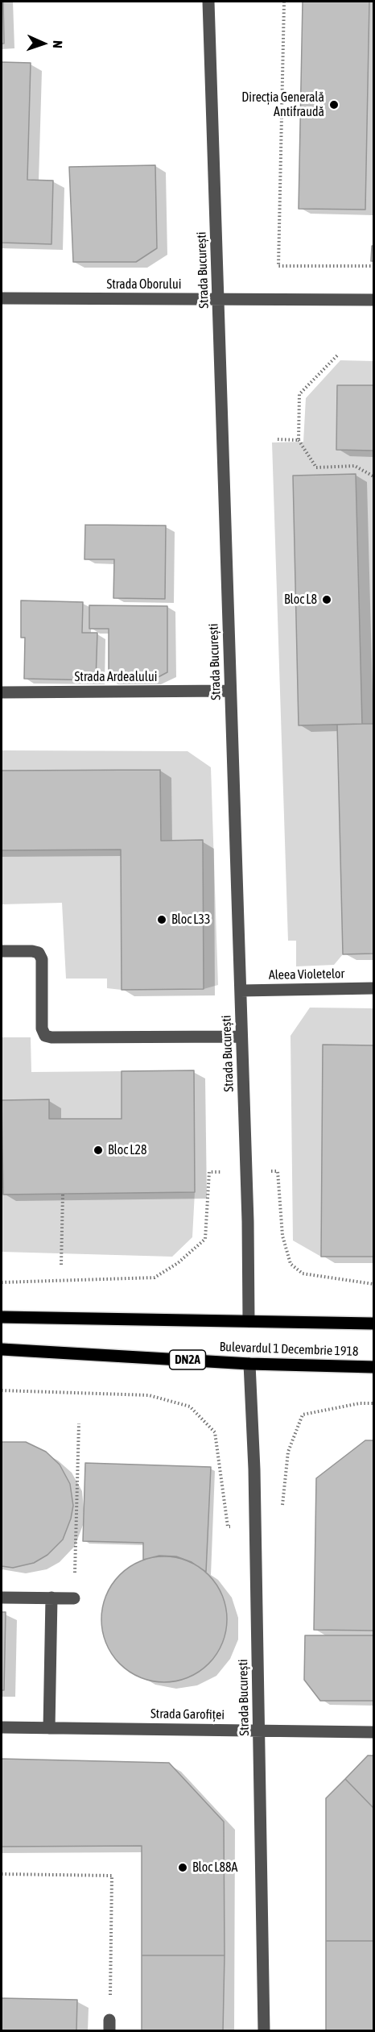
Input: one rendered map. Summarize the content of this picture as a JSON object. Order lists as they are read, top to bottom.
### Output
{
  "streets": {
    "main road": ["Bulevardul 1 Decembrie 1918", "DN2A"],
    "street": [
      "Strada București",
      "Strada Oborului",
      "Strada Ardealului",
      "Aleea Violetelor",
      "Strada Garofiței"
    ]
  },
  "crossings": [
    ["Strada București", "Strada Oborului"],
    ["Strada București", "Strada Ardealului"],
    ["Strada București", "Aleea Violetelor"],
    ["Strada București", "Bulevardul 1 Decembrie 1918"],
    ["Strada București", "Strada Garofiței"]
  ],
  "places": [
    "Direcția Generală Antifraudă",
    "Bloc L8",
    "Bloc L33",
    "Bloc L28",
    "Bloc L88A"
  ],
  "north": "right"
}
